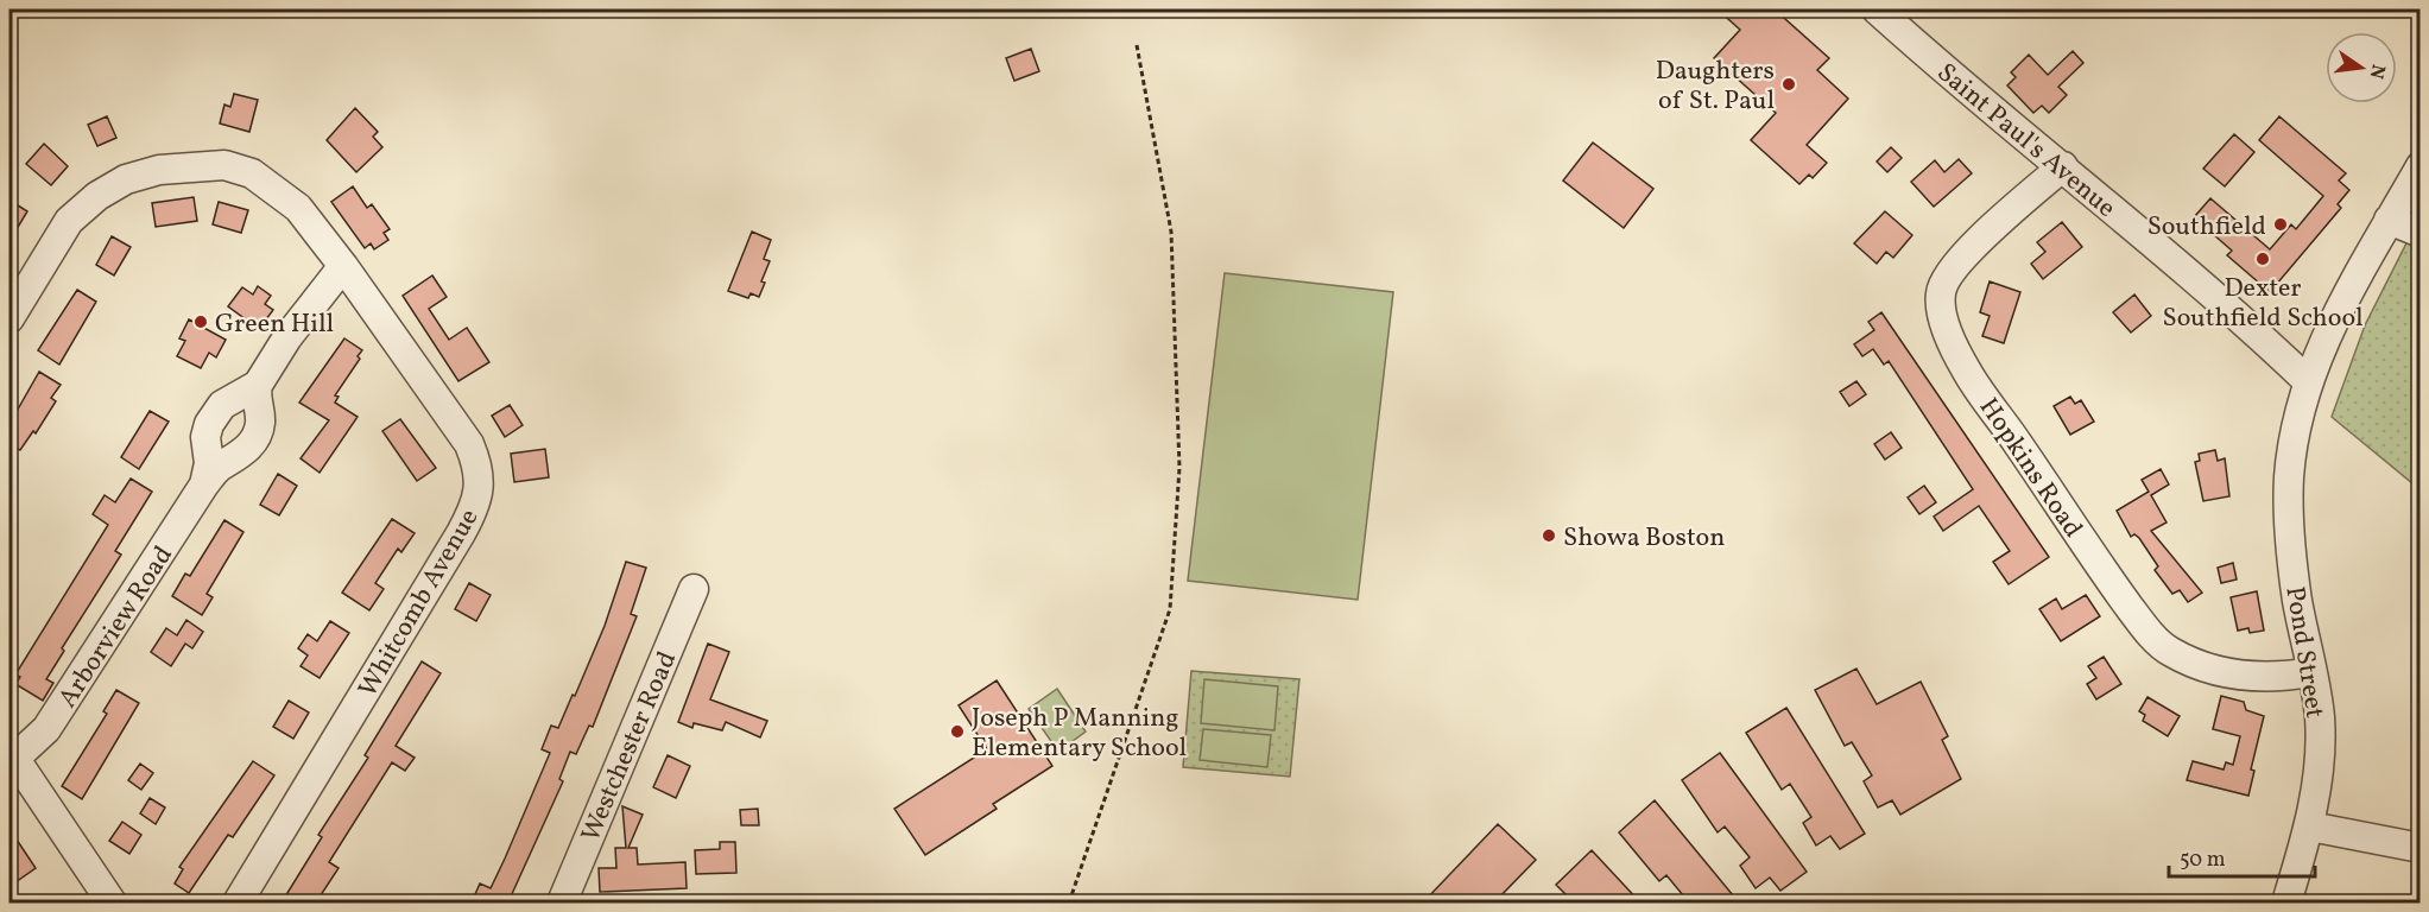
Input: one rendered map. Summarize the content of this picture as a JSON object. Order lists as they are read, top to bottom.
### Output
{
  "streets": {
    "street": [
      "Saint Paul's Avenue",
      "Hopkins Road",
      "Whitcomb Avenue",
      "Arborview Road",
      "Pond Street",
      "Westchester Road"
    ]
  },
  "crossings": [
    ["Saint Paul's Avenue", "Hopkins Road"],
    ["Saint Paul's Avenue", "Pond Street"],
    ["Hopkins Road", "Pond Street"],
    ["Whitcomb Avenue", "Arborview Road"]
  ],
  "places": [
    "Daughters of St. Paul",
    "Southfield",
    "Dexter Southfield School",
    "Green Hill",
    "Showa Boston",
    "Joseph P Manning Elementary School"
  ],
  "scale_bar": "50 m",
  "north": "right"
}
